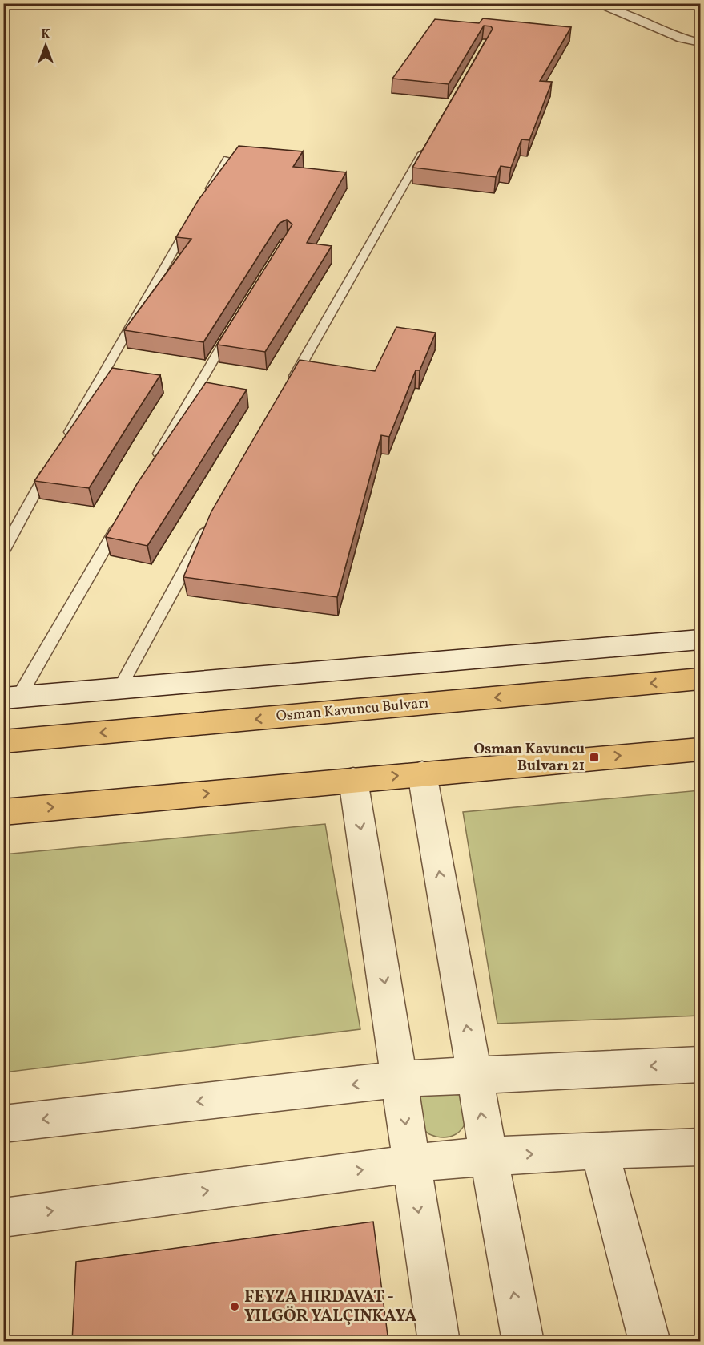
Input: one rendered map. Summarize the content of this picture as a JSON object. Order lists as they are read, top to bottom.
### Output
{
  "streets": {
    "highway": ["Osman Kavuncu Bulvarı"]
  },
  "places": {
    "transit": ["Osman Kavuncu Bulvarı 21"],
    "other": ["FEYZA HIRDAVAT - YILGÖR YALÇINKAYA"]
  },
  "north": "top"
}
